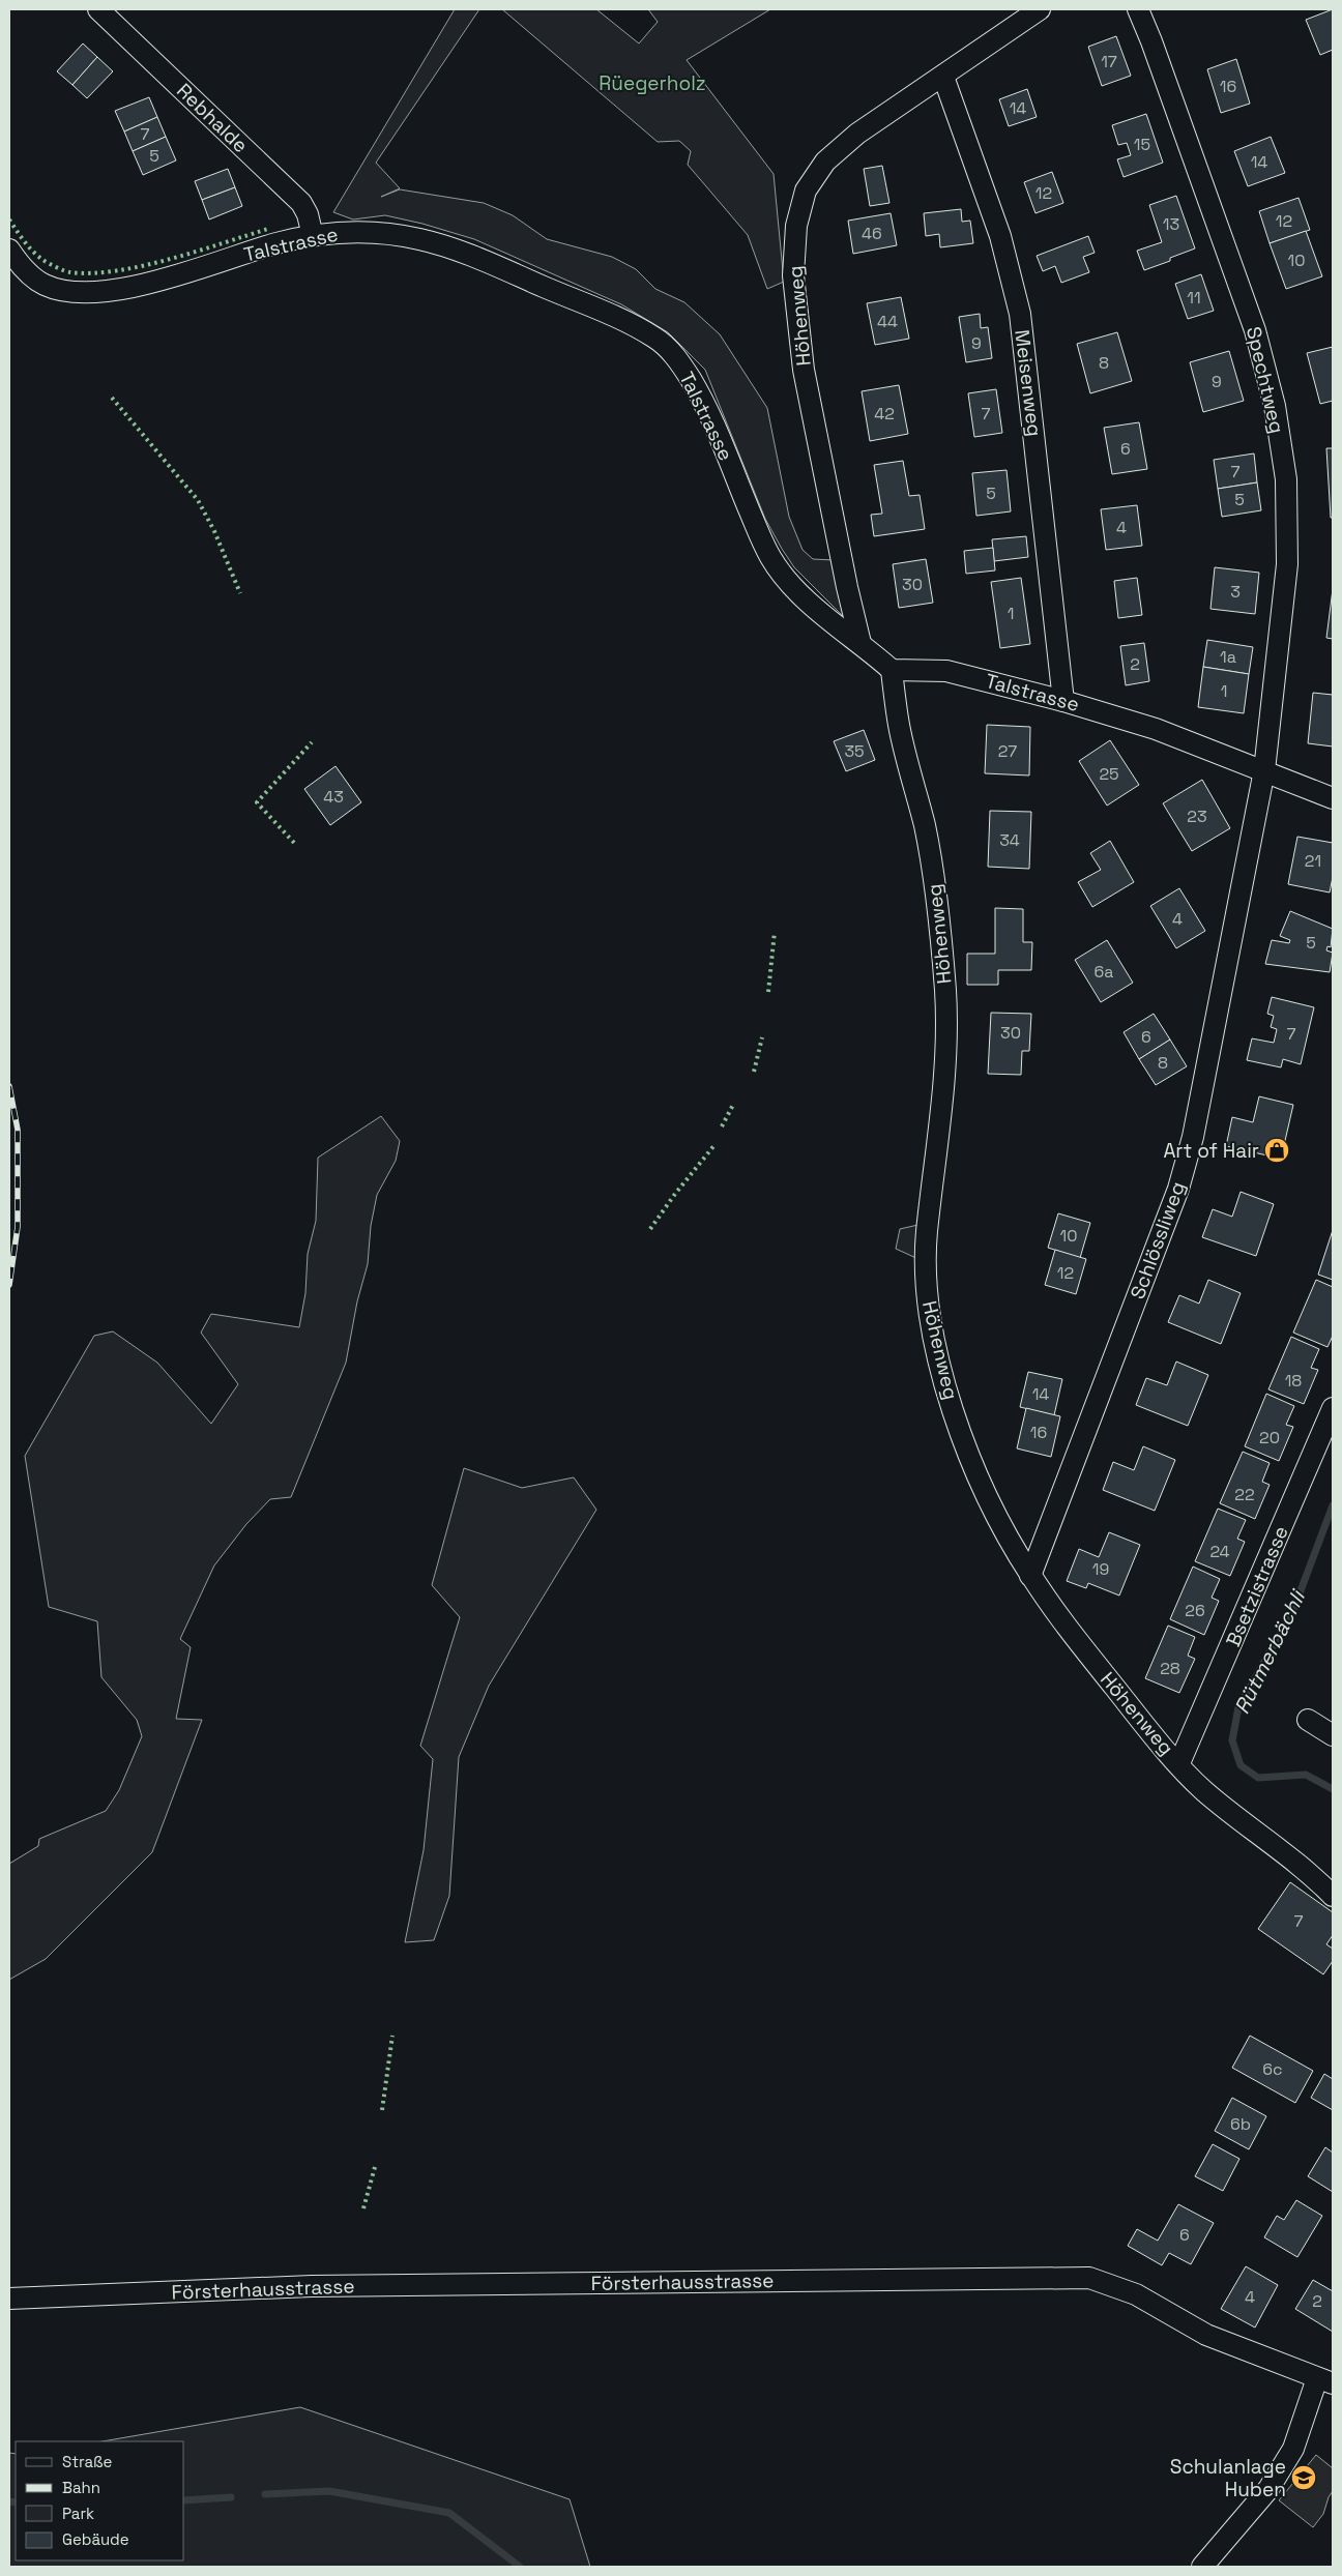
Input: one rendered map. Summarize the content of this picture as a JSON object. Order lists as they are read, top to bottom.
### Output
{
  "streets": {
    "street": [
      "Rebhalde",
      "Talstrasse",
      "Höhenweg",
      "Spechtweg",
      "Meisenweg",
      "Schlössliweg",
      "Bsetzistrasse",
      "Försterhausstrasse"
    ]
  },
  "crossings": [
    ["Rebhalde", "Talstrasse"],
    ["Talstrasse", "Höhenweg"],
    ["Talstrasse", "Spechtweg"],
    ["Talstrasse", "Meisenweg"],
    ["Talstrasse", "Schlössliweg"],
    ["Höhenweg", "Meisenweg"],
    ["Höhenweg", "Schlössliweg"],
    ["Höhenweg", "Bsetzistrasse"],
    ["Spechtweg", "Schlössliweg"]
  ],
  "water": ["Rütmerbächli"],
  "parks": ["Rüegerholz"],
  "places": {
    "shop": ["Art of Hair"],
    "school or university": ["Schulanlage Huben"]
  },
  "house_numbers": [
    "17",
    "16",
    "14",
    "7",
    "15",
    "5",
    "14",
    "12",
    "12",
    "13",
    "46",
    "10",
    "11",
    "44",
    "9",
    "8",
    "9",
    "42",
    "7",
    "6",
    "7",
    "5",
    "5",
    "4",
    "30",
    "3",
    "1",
    "1a",
    "2",
    "1",
    "35",
    "27",
    "25",
    "43",
    "23",
    "34",
    "21",
    "4",
    "5",
    "6a",
    "30",
    "7",
    "6",
    "8",
    "10",
    "12",
    "18",
    "14",
    "16",
    "20",
    "22",
    "24",
    "19",
    "26",
    "28",
    "7",
    "6c",
    "6b",
    "6",
    "4",
    "2"
  ],
  "legend": [
    "Straße",
    "Bahn",
    "Park",
    "Gebäude"
  ]
}
